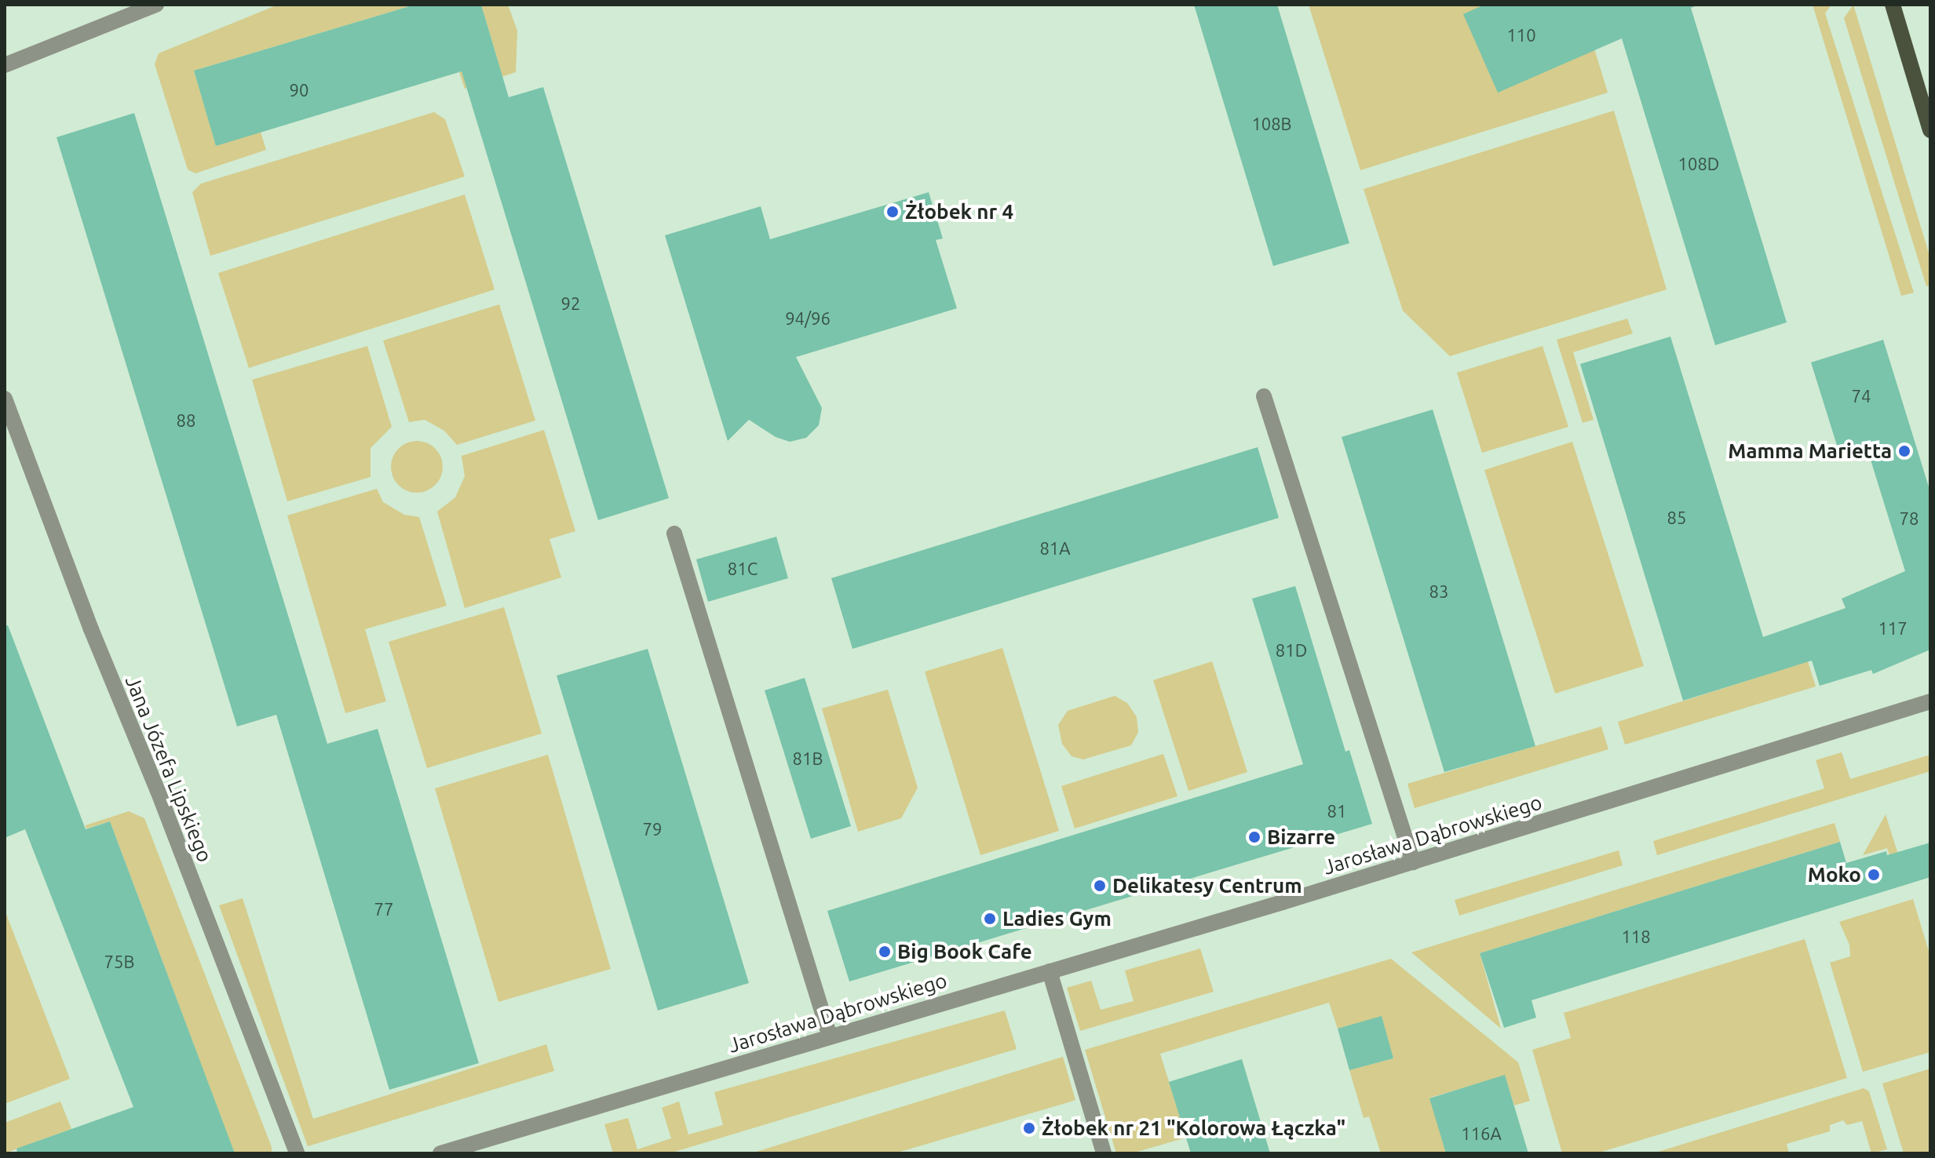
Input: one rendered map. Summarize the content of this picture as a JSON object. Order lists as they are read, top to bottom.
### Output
{
  "streets": {
    "street": ["Jana Józefa Lipskiego", "Jarosława Dąbrowskiego"]
  },
  "places": [
    "Żłobek nr 4",
    "Mamma Marietta",
    "Bizarre",
    "Moko",
    "Delikatesy Centrum",
    "Ladies Gym",
    "Big Book Cafe",
    "Żłobek nr 21 \"Kolorowa Łączka\""
  ],
  "house_numbers": [
    "110",
    "90",
    "108B",
    "108D",
    "92",
    "94/96",
    "74",
    "88",
    "85",
    "78",
    "81A",
    "81C",
    "83",
    "117",
    "81D",
    "81B",
    "81",
    "79",
    "77",
    "118",
    "75B",
    "116A"
  ]
}
